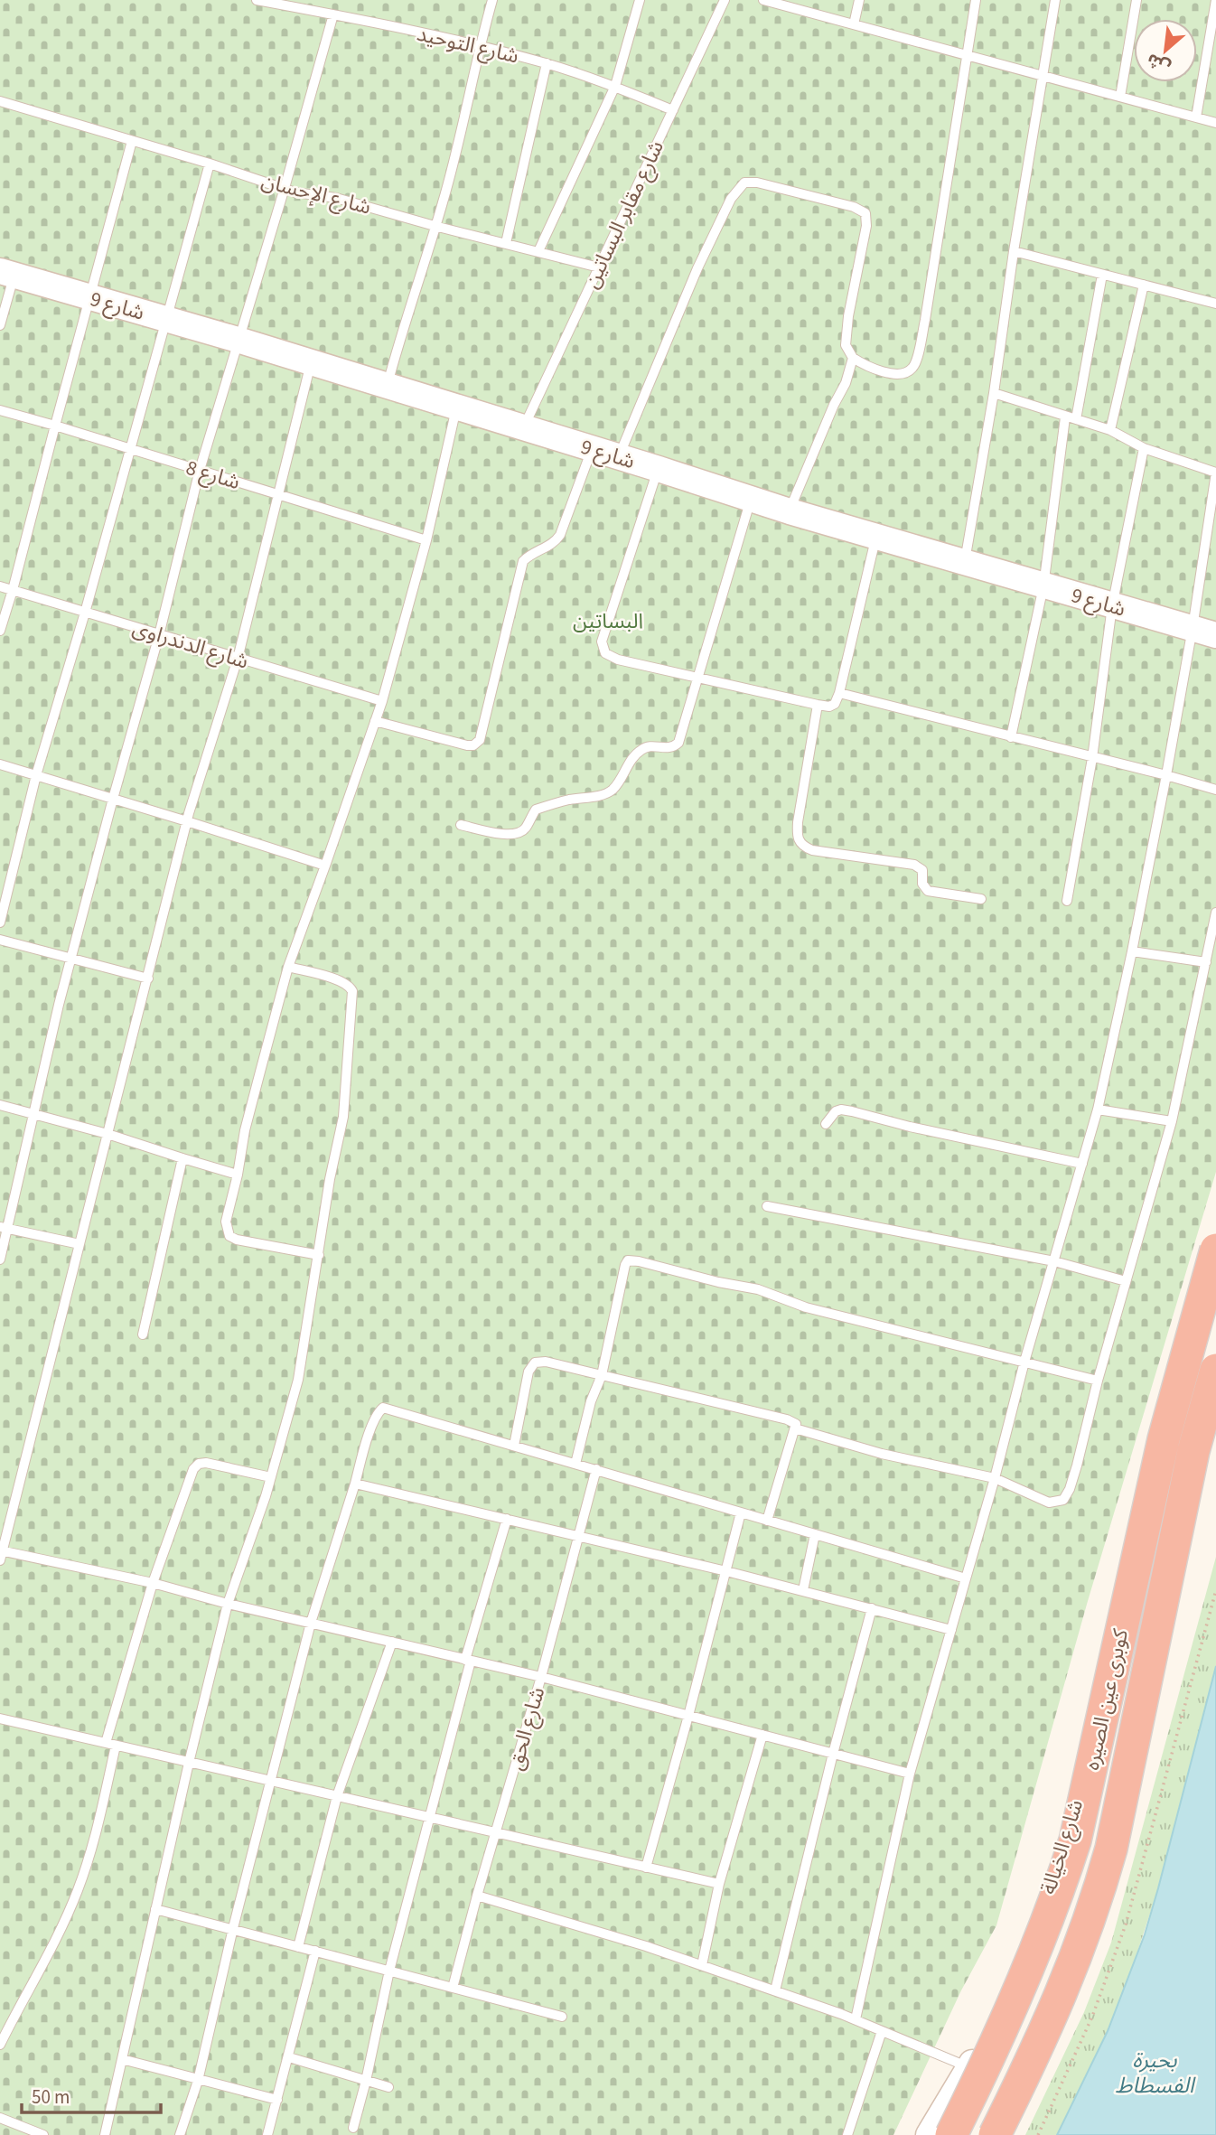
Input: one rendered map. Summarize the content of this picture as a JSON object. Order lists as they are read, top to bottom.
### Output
{
  "streets": {
    "highway": ["كوبرى عين الصيره"],
    "street": ["شارع 9", "شارع الخيالة"],
    "lane": [
      "شارع التوحيد",
      "شارع الإحسان",
      "شارع مقابر البساتين",
      "شارع 8",
      "شارع الدندراوى",
      "شارع الحق"
    ]
  },
  "crossings": [
    ["شارع التوحيد", "شارع مقابر البساتين"],
    ["شارع الإحسان", "شارع مقابر البساتين"],
    ["شارع مقابر البساتين", "شارع 9"]
  ],
  "water": ["بحيرة الفسطاط"],
  "parks": ["البساتين"],
  "scale_bar": "50 m",
  "north": "bottom left"
}
